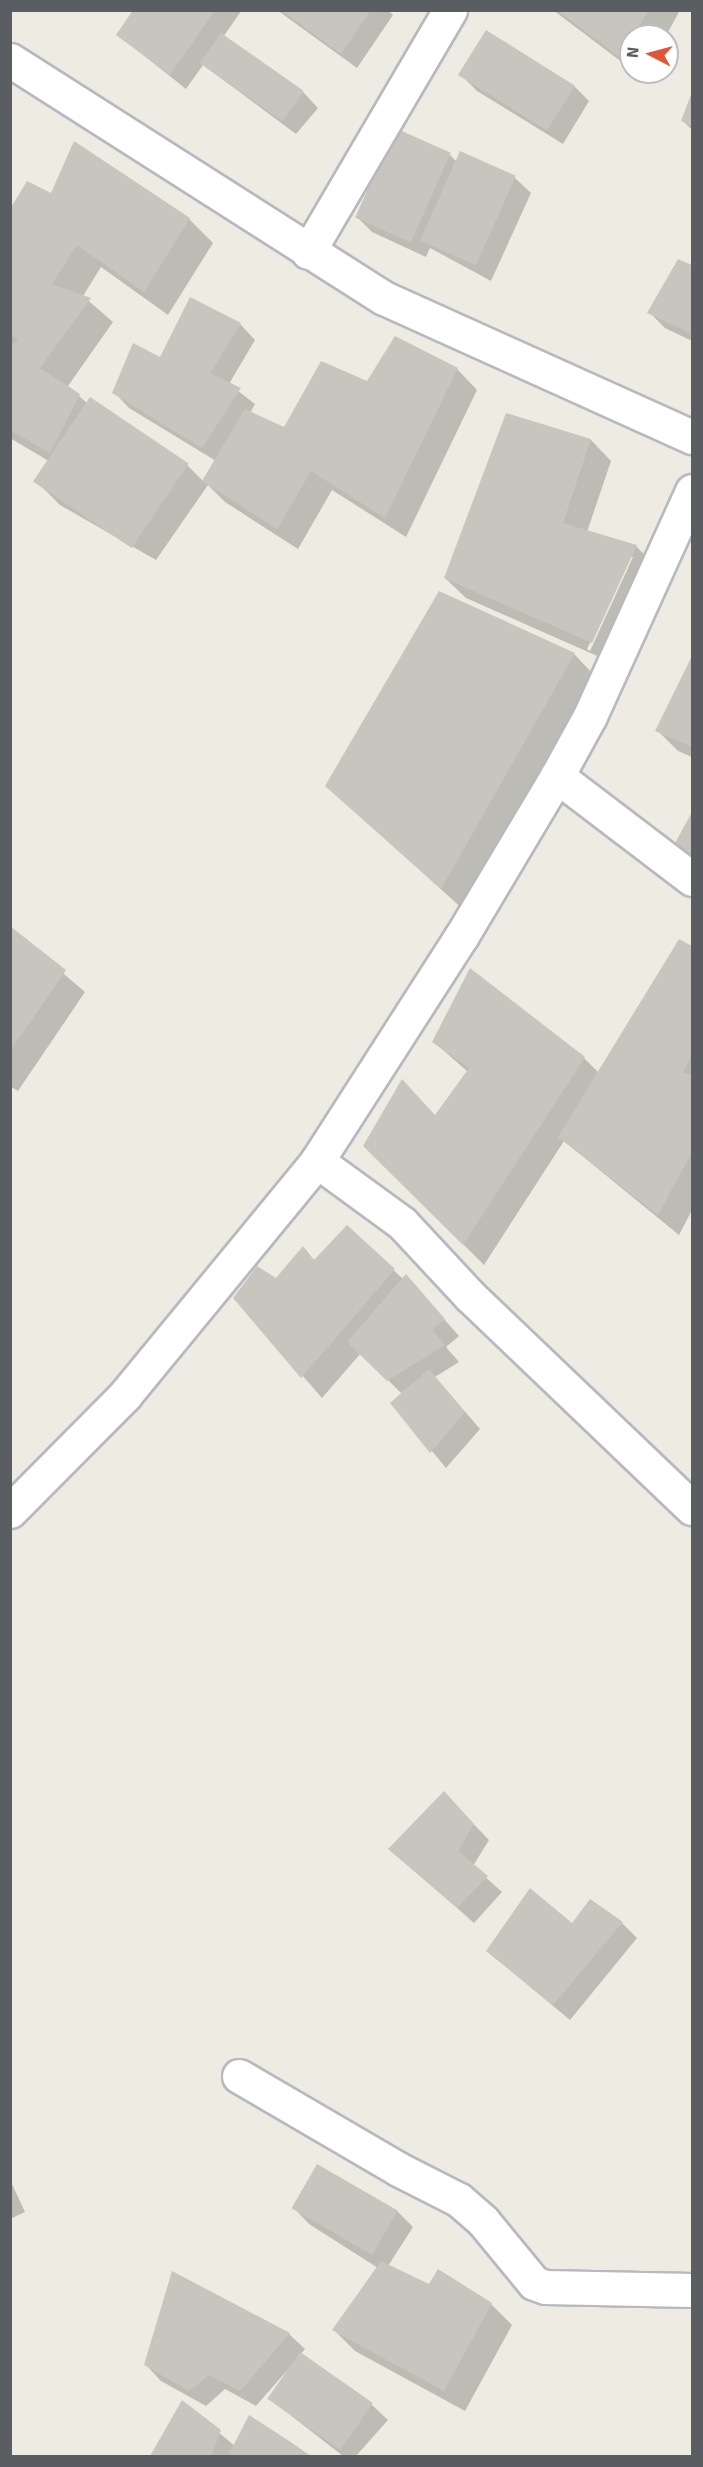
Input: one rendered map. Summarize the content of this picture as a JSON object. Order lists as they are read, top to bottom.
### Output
{
  "north": "left"
}
